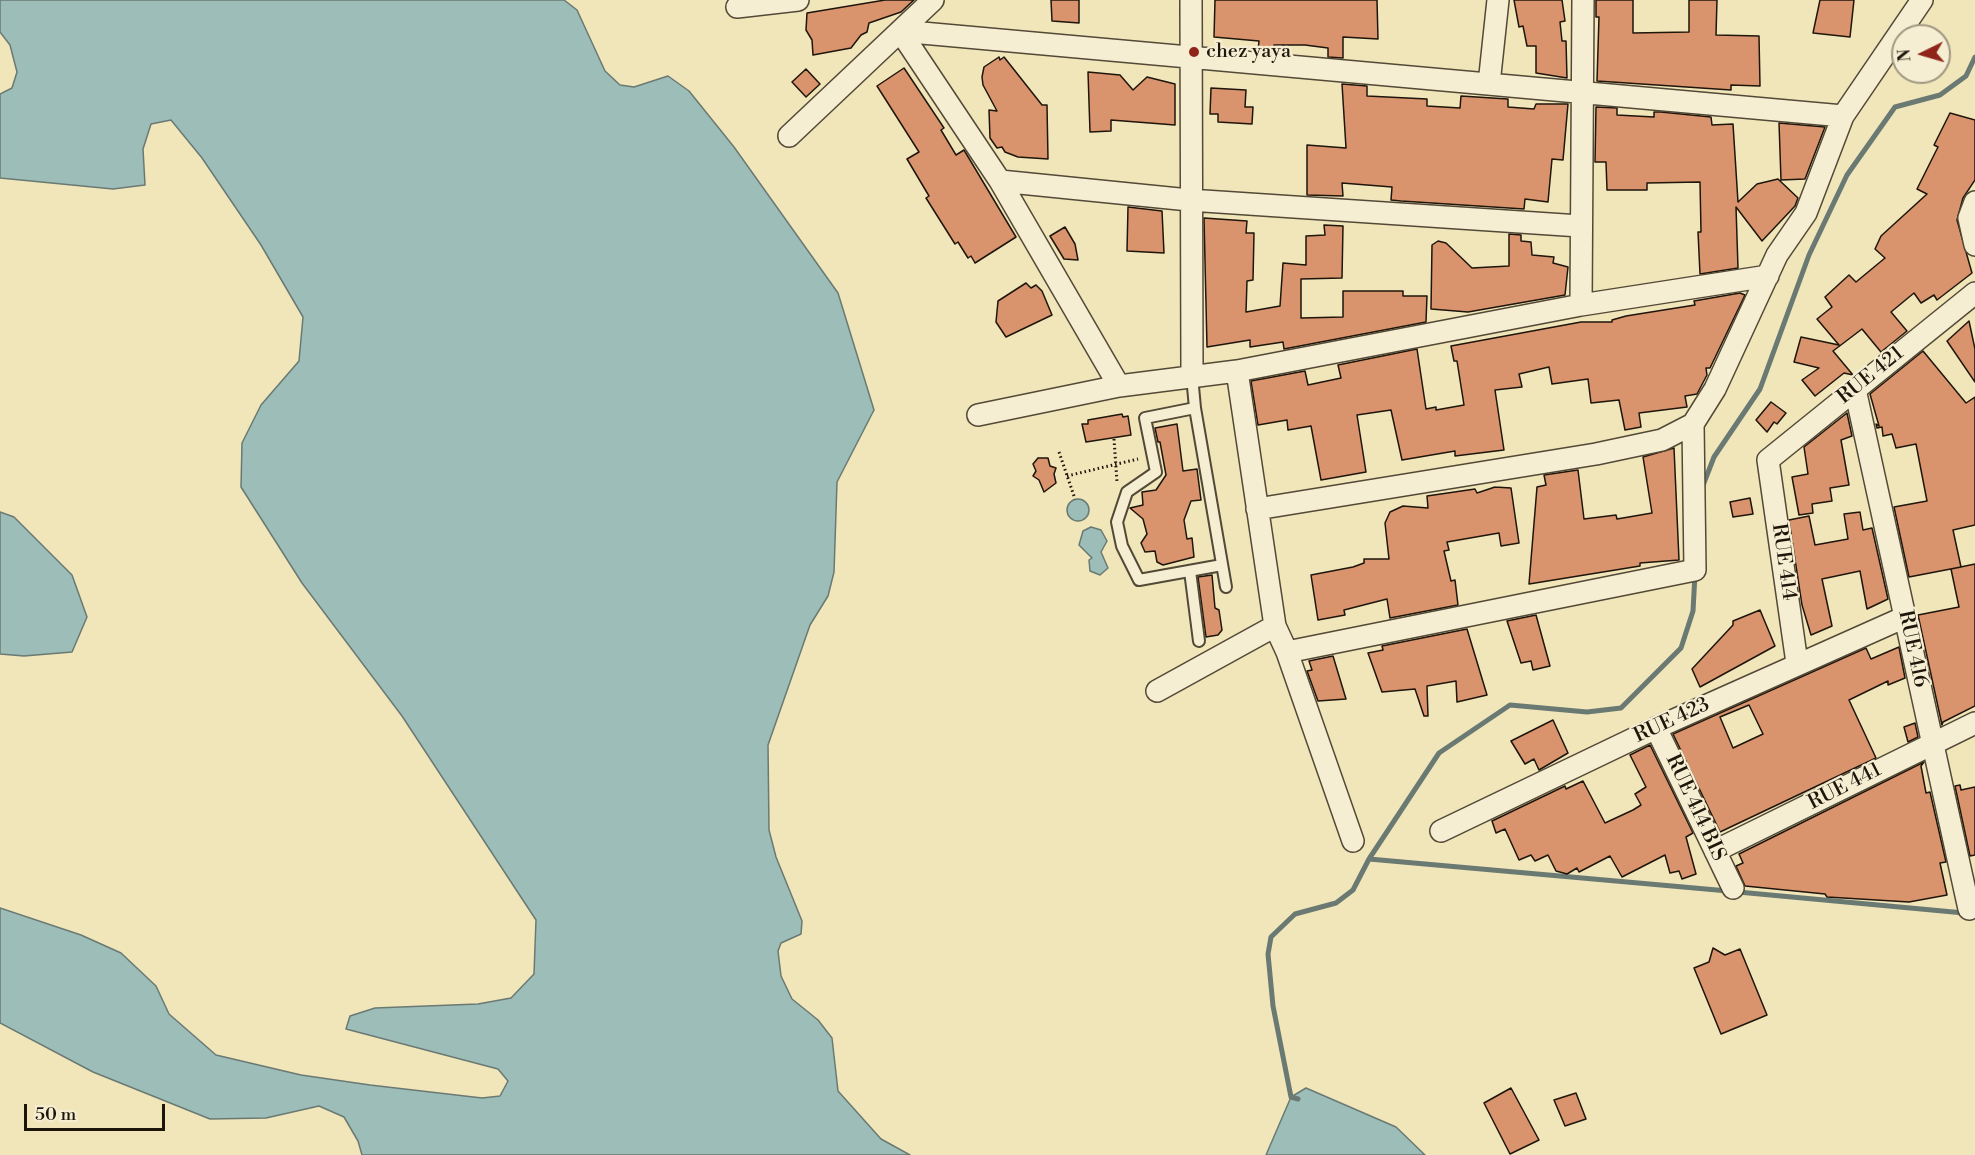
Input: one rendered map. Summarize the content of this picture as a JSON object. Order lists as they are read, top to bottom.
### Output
{
  "streets": {
    "street": [
      "RUE 421",
      "RUE 414",
      "RUE 416",
      "RUE 423",
      "RUE 441",
      "RUE 414 BIS"
    ]
  },
  "crossings": [
    ["RUE 421", "RUE 414"],
    ["RUE 421", "RUE 416"],
    ["RUE 414", "RUE 423"],
    ["RUE 416", "RUE 423"],
    ["RUE 416", "RUE 441"],
    ["RUE 423", "RUE 414 BIS"],
    ["RUE 441", "RUE 414 BIS"]
  ],
  "places": ["chez yaya"],
  "scale_bar": "50 m",
  "north": "left"
}
